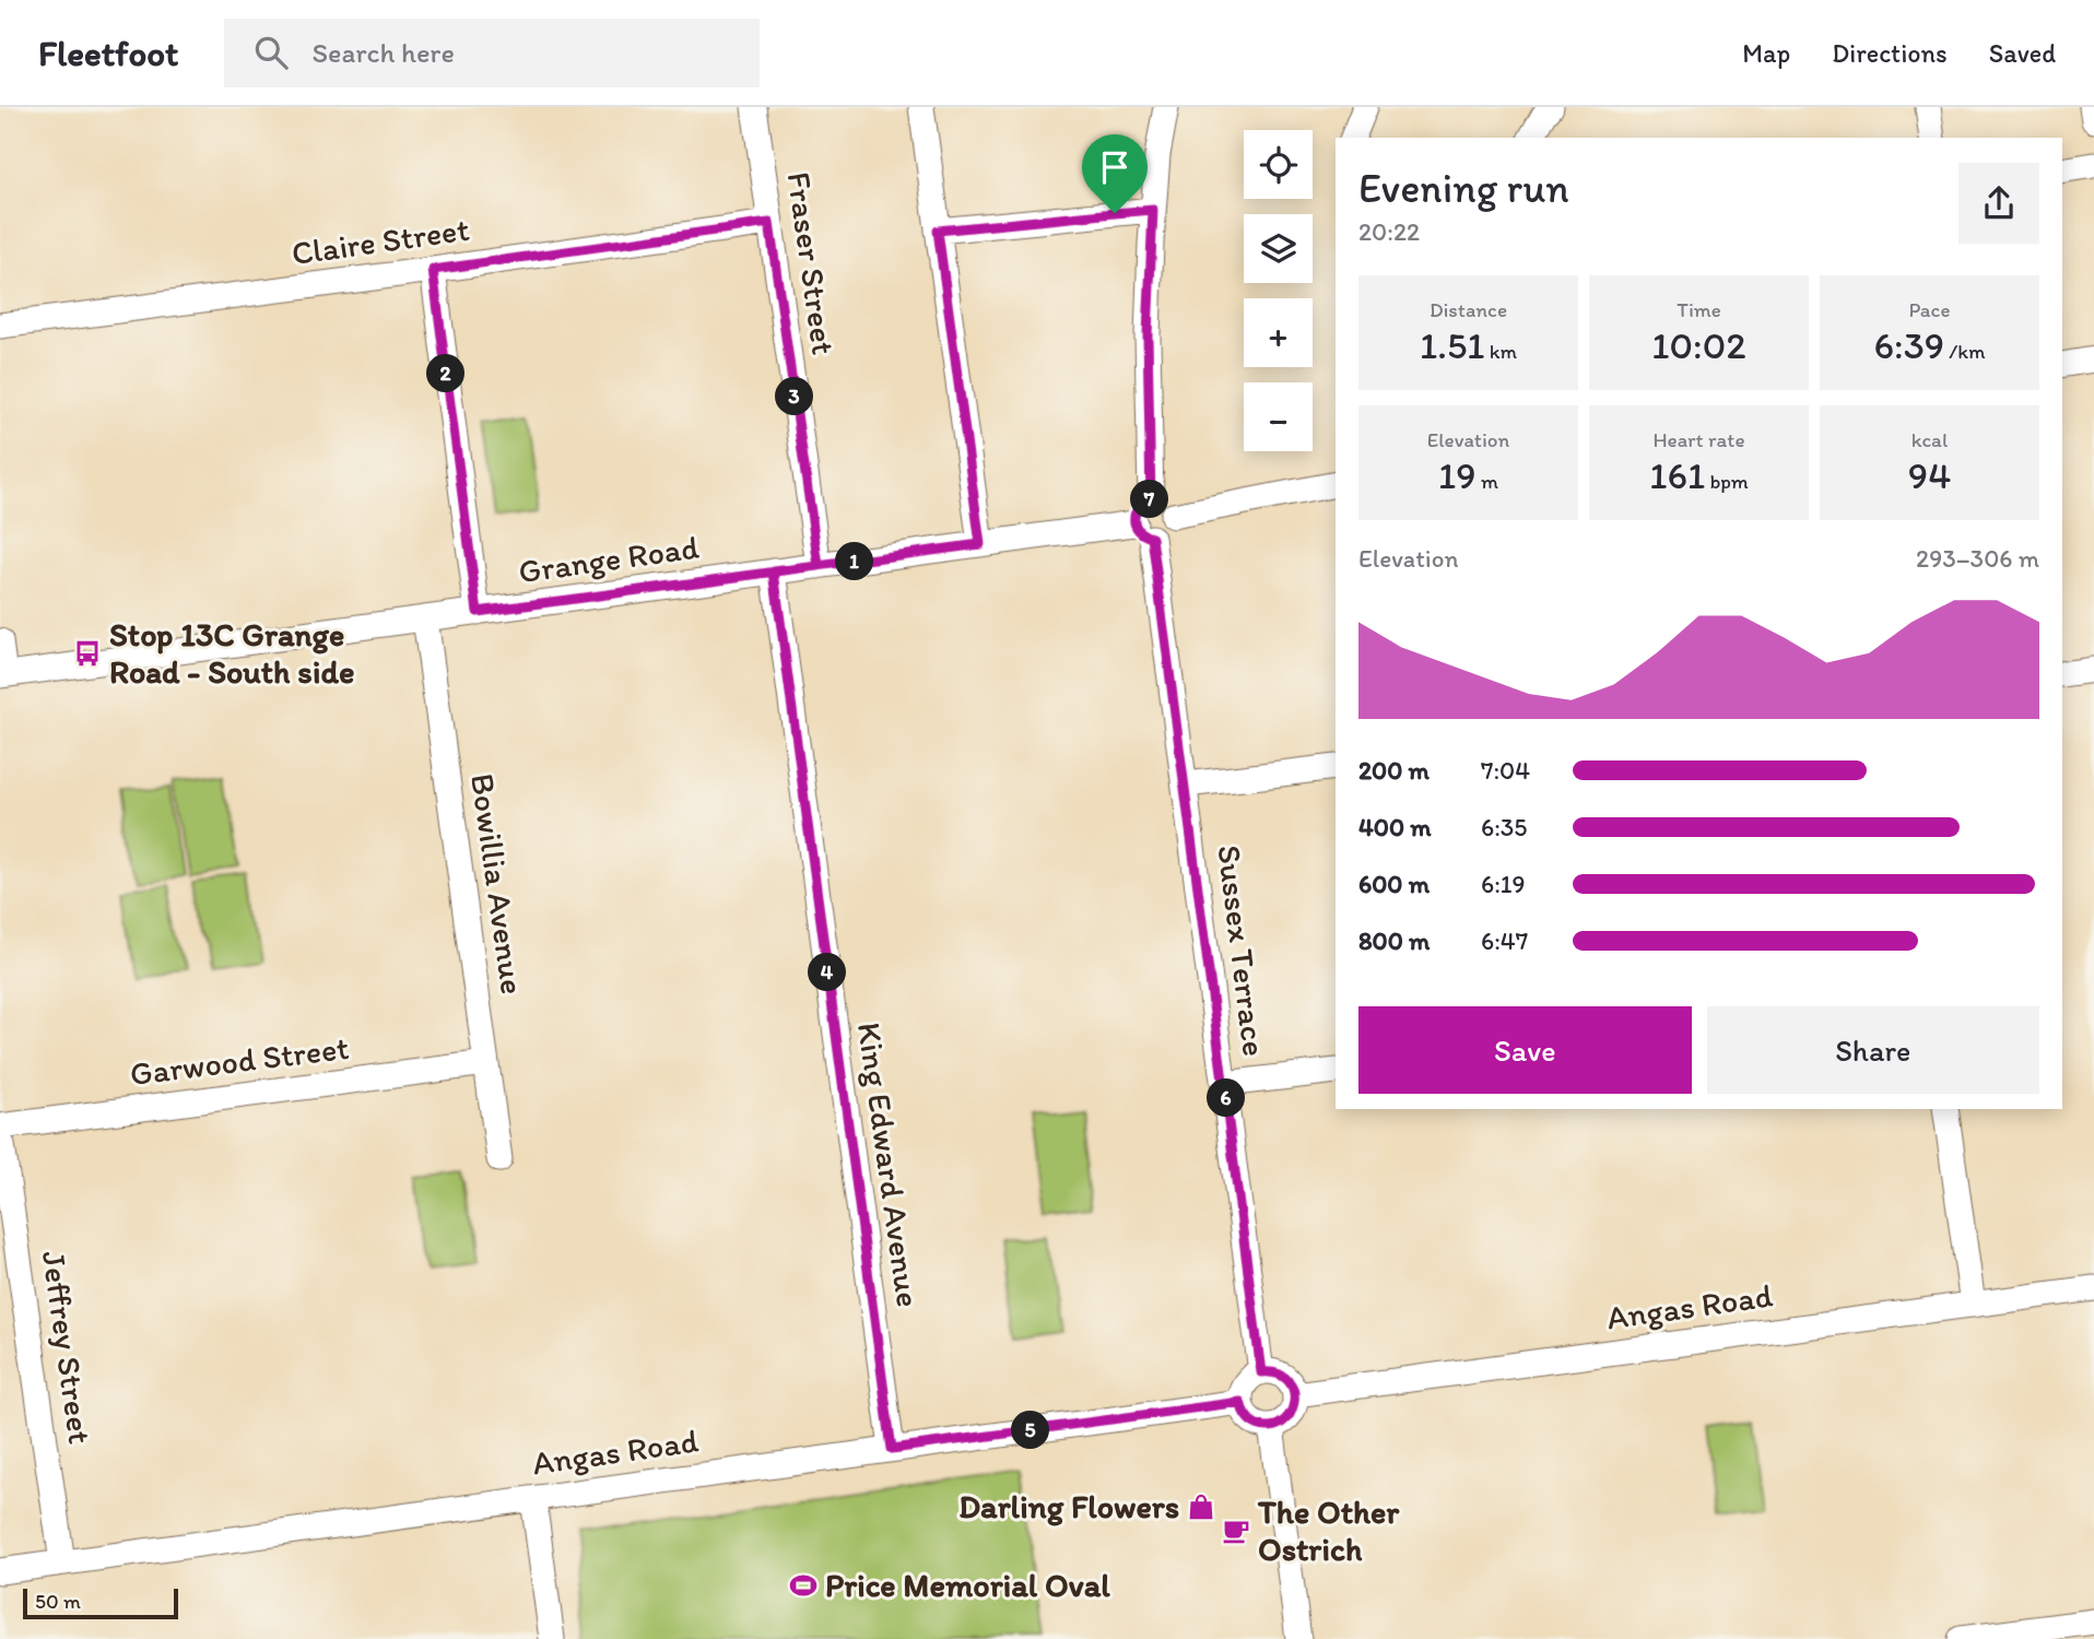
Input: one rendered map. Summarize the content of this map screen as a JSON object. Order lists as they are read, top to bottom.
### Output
{
  "streets": {
    "street": [
      "Claire Street",
      "Fraser Street",
      "Grange Road",
      "Bowillia Avenue",
      "Sussex Terrace",
      "Garwood Street",
      "King Edward Avenue",
      "Angas Road",
      "Jeffrey Street"
    ]
  },
  "crossings": [
    ["Claire Street", "Fraser Street"],
    ["Fraser Street", "Grange Road"],
    ["Grange Road", "Bowillia Avenue"],
    ["Grange Road", "Sussex Terrace"],
    ["Grange Road", "King Edward Avenue"],
    ["Bowillia Avenue", "Garwood Street"],
    ["Sussex Terrace", "Angas Road"],
    ["Garwood Street", "Jeffrey Street"],
    ["King Edward Avenue", "Angas Road"],
    ["Angas Road", "Jeffrey Street"]
  ],
  "places": {
    "bus stop": ["Stop 13C Grange Road - South side"],
    "shop": ["Darling Flowers"],
    "cafe": ["The Other Ostrich"],
    "sports": ["Price Memorial Oval"]
  },
  "scale_bar": "50 m",
  "page": {
    "header": "Fleetfoot",
    "search": "Search here",
    "nav": ["Map", "Directions", "Saved"],
    "map_buttons": ["+", "−"],
    "heading": ["Evening run", "20:22"],
    "stats": [
      ["Distance", "1.51 km"],
      ["Time", "10:02"],
      ["Pace", "6:39 /km"],
      ["Elevation", "19 m"],
      ["Heart rate", "161 bpm"],
      ["kcal", "94"]
    ],
    "pins": [
      "2",
      "3",
      "7",
      "1",
      "4",
      "6",
      "5"
    ],
    "chart": ["Elevation", "293–306 m"],
    "list": [
      {
        "name": "200 m",
        "note": "7:04"
      },
      {
        "name": "400 m",
        "note": "6:35"
      },
      {
        "name": "600 m",
        "note": "6:19"
      },
      {
        "name": "800 m",
        "note": "6:47"
      }
    ],
    "buttons": ["Save", "Share"],
    "scale": "50 m"
  }
}
